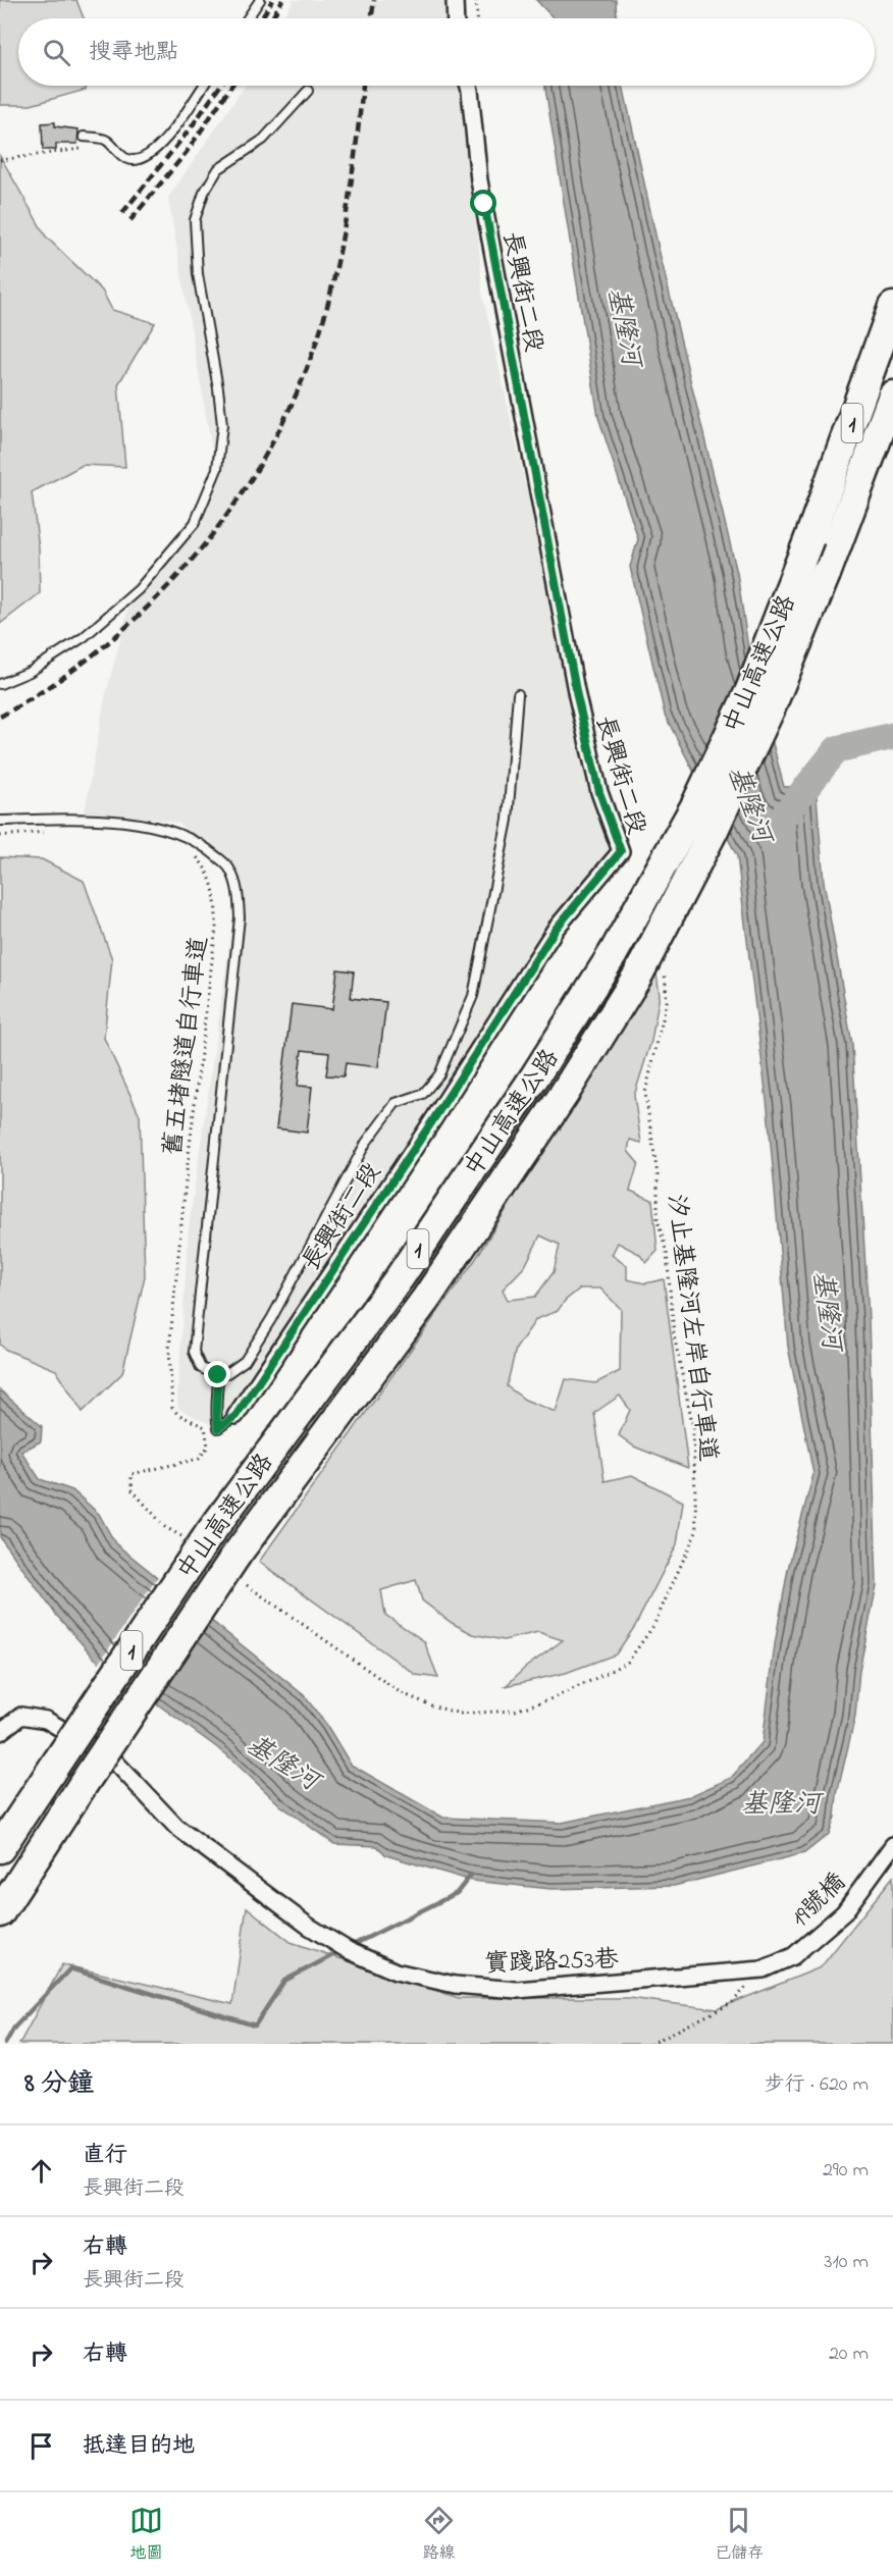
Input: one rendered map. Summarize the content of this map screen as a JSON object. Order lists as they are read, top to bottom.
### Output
{
  "streets": {
    "highway": ["1", "中山高速公路"],
    "street": ["長興街二段", "19號橋", "實踐路253巷"],
    "path": ["舊五堵隧道自行車道", "汐止基隆河左岸自行車道"]
  },
  "crossings": [
    ["中山高速公路", "舊五堵隧道自行車道"],
    ["中山高速公路", "汐止基隆河左岸自行車道"],
    ["19號橋", "實踐路253巷"]
  ],
  "water": ["基隆河"],
  "page": {
    "search": "搜尋地點",
    "heading": ["8 分鐘", "步行 · 620 m"],
    "list": [
      ["直行", "長興街二段", "290 m"],
      ["右轉", "長興街二段", "310 m"],
      ["右轉", "20 m"],
      "抵達目的地"
    ],
    "nav": ["地圖", "路線", "已儲存"]
  }
}
